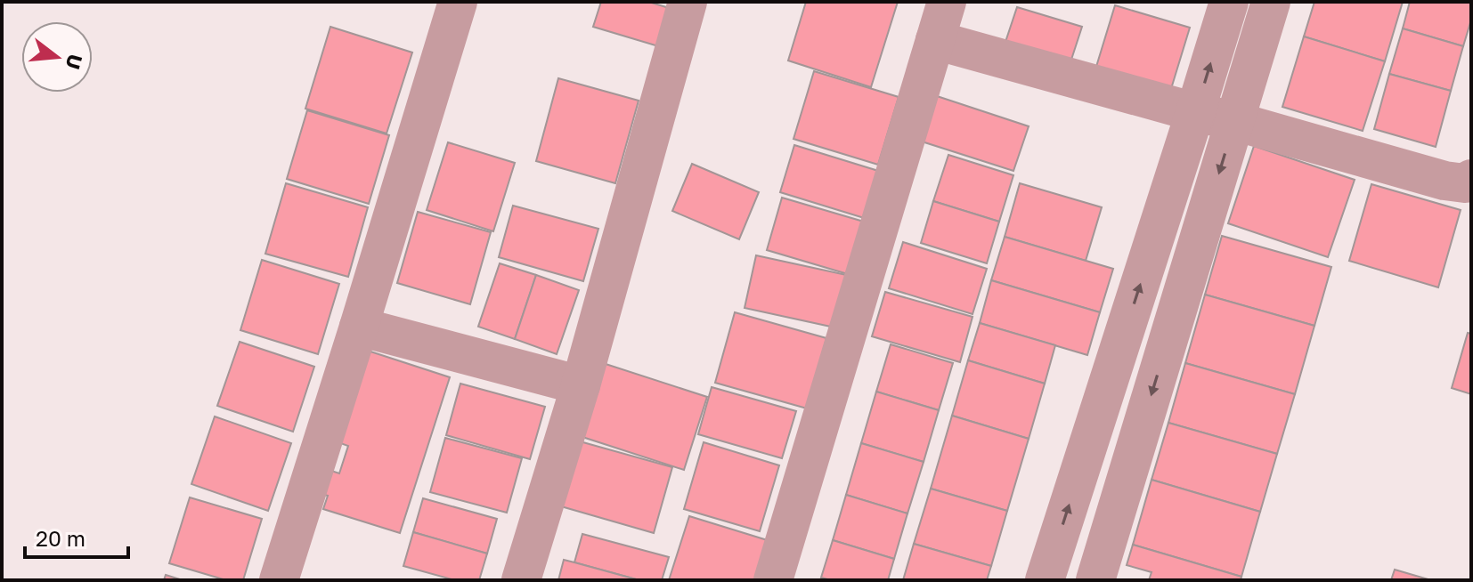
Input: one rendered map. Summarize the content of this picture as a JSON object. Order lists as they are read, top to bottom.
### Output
{
  "scale_bar": "20 m",
  "north": "right"
}
